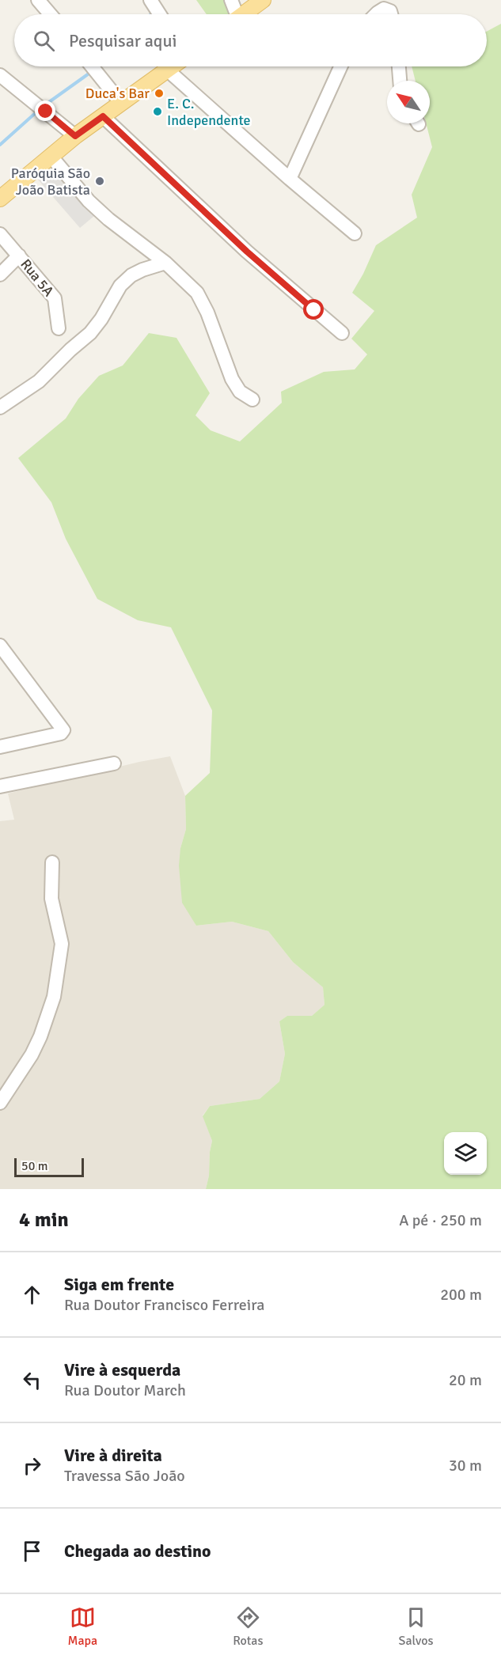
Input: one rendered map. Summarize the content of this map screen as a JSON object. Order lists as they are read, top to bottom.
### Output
{
  "streets": {
    "street": ["Rua 5A"]
  },
  "places": ["Duca's Bar", "E. C. Independente", "Paróquia São João Batista"],
  "scale_bar": "50 m",
  "north": "top left",
  "page": {
    "search": "Pesquisar aqui",
    "scale": "50 m",
    "heading": ["4 min", "A pé · 250 m"],
    "list": [
      ["Siga em frente", "Rua Doutor Francisco Ferreira", "200 m"],
      ["Vire à esquerda", "Rua Doutor March", "20 m"],
      ["Vire à direita", "Travessa São João", "30 m"],
      "Chegada ao destino"
    ],
    "nav": ["Mapa", "Rotas", "Salvos"]
  }
}
